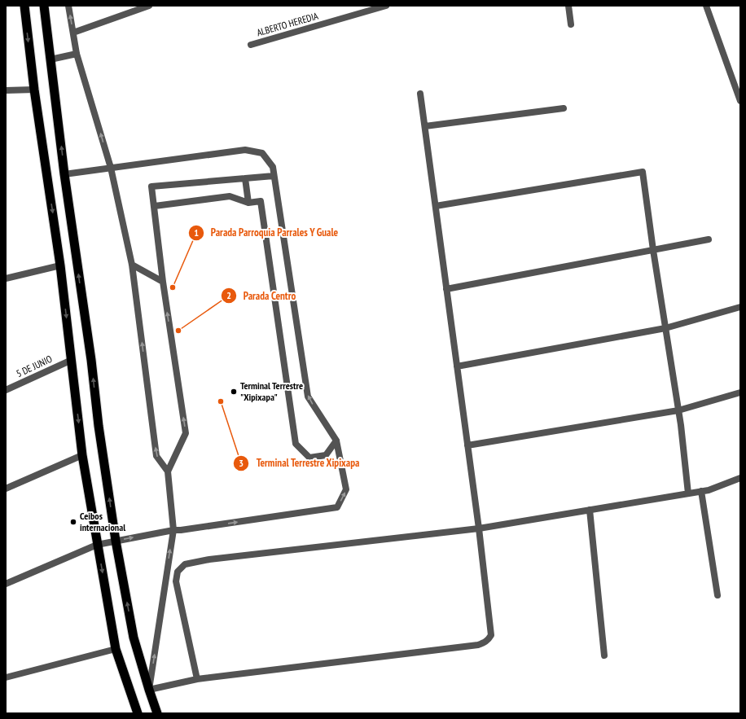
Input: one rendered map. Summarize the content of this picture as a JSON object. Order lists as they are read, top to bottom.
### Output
{
  "streets": {
    "street": ["ALBERTO HEREDIA", "5 DE JUNIO"]
  },
  "places": [
    "Parada Parroquia Parrales Y Guale",
    "Parada Centro",
    "Terminal Terrestre \"Xipixapa\"",
    "Terminal Terrestre Xipixapa",
    "Ceibos internacional"
  ]
}
